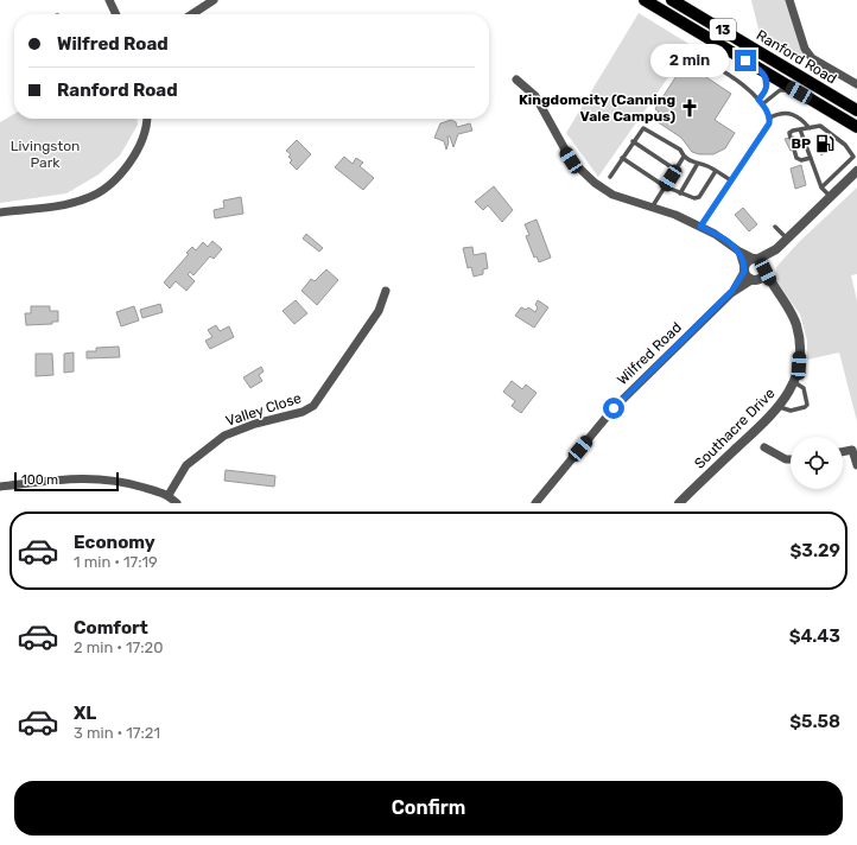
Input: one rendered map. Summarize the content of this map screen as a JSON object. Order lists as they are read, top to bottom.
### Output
{
  "streets": {
    "main road": ["13", "Ranford Road"],
    "street": ["Wilfred Road", "Valley Close", "Southacre Drive"]
  },
  "crossings": [
    ["Wilfred Road", "Southacre Drive"]
  ],
  "parks": ["Livingston Park"],
  "places": {
    "church": ["Kingdomcity (Canning Vale Campus)"],
    "fuel station": ["BP"]
  },
  "scale_bar": "100 m",
  "page": {
    "banner": ["Wilfred Road", "Ranford Road"],
    "bubble": "2 min",
    "scale": "100 m",
    "list": [
      {
        "name": "Economy",
        "note": "1 min · 17:19",
        "value": "$3.29"
      },
      {
        "name": "Comfort",
        "note": "2 min · 17:20",
        "value": "$4.43"
      },
      {
        "name": "XL",
        "note": "3 min · 17:21",
        "value": "$5.58"
      }
    ],
    "buttons": "Confirm"
  }
}
